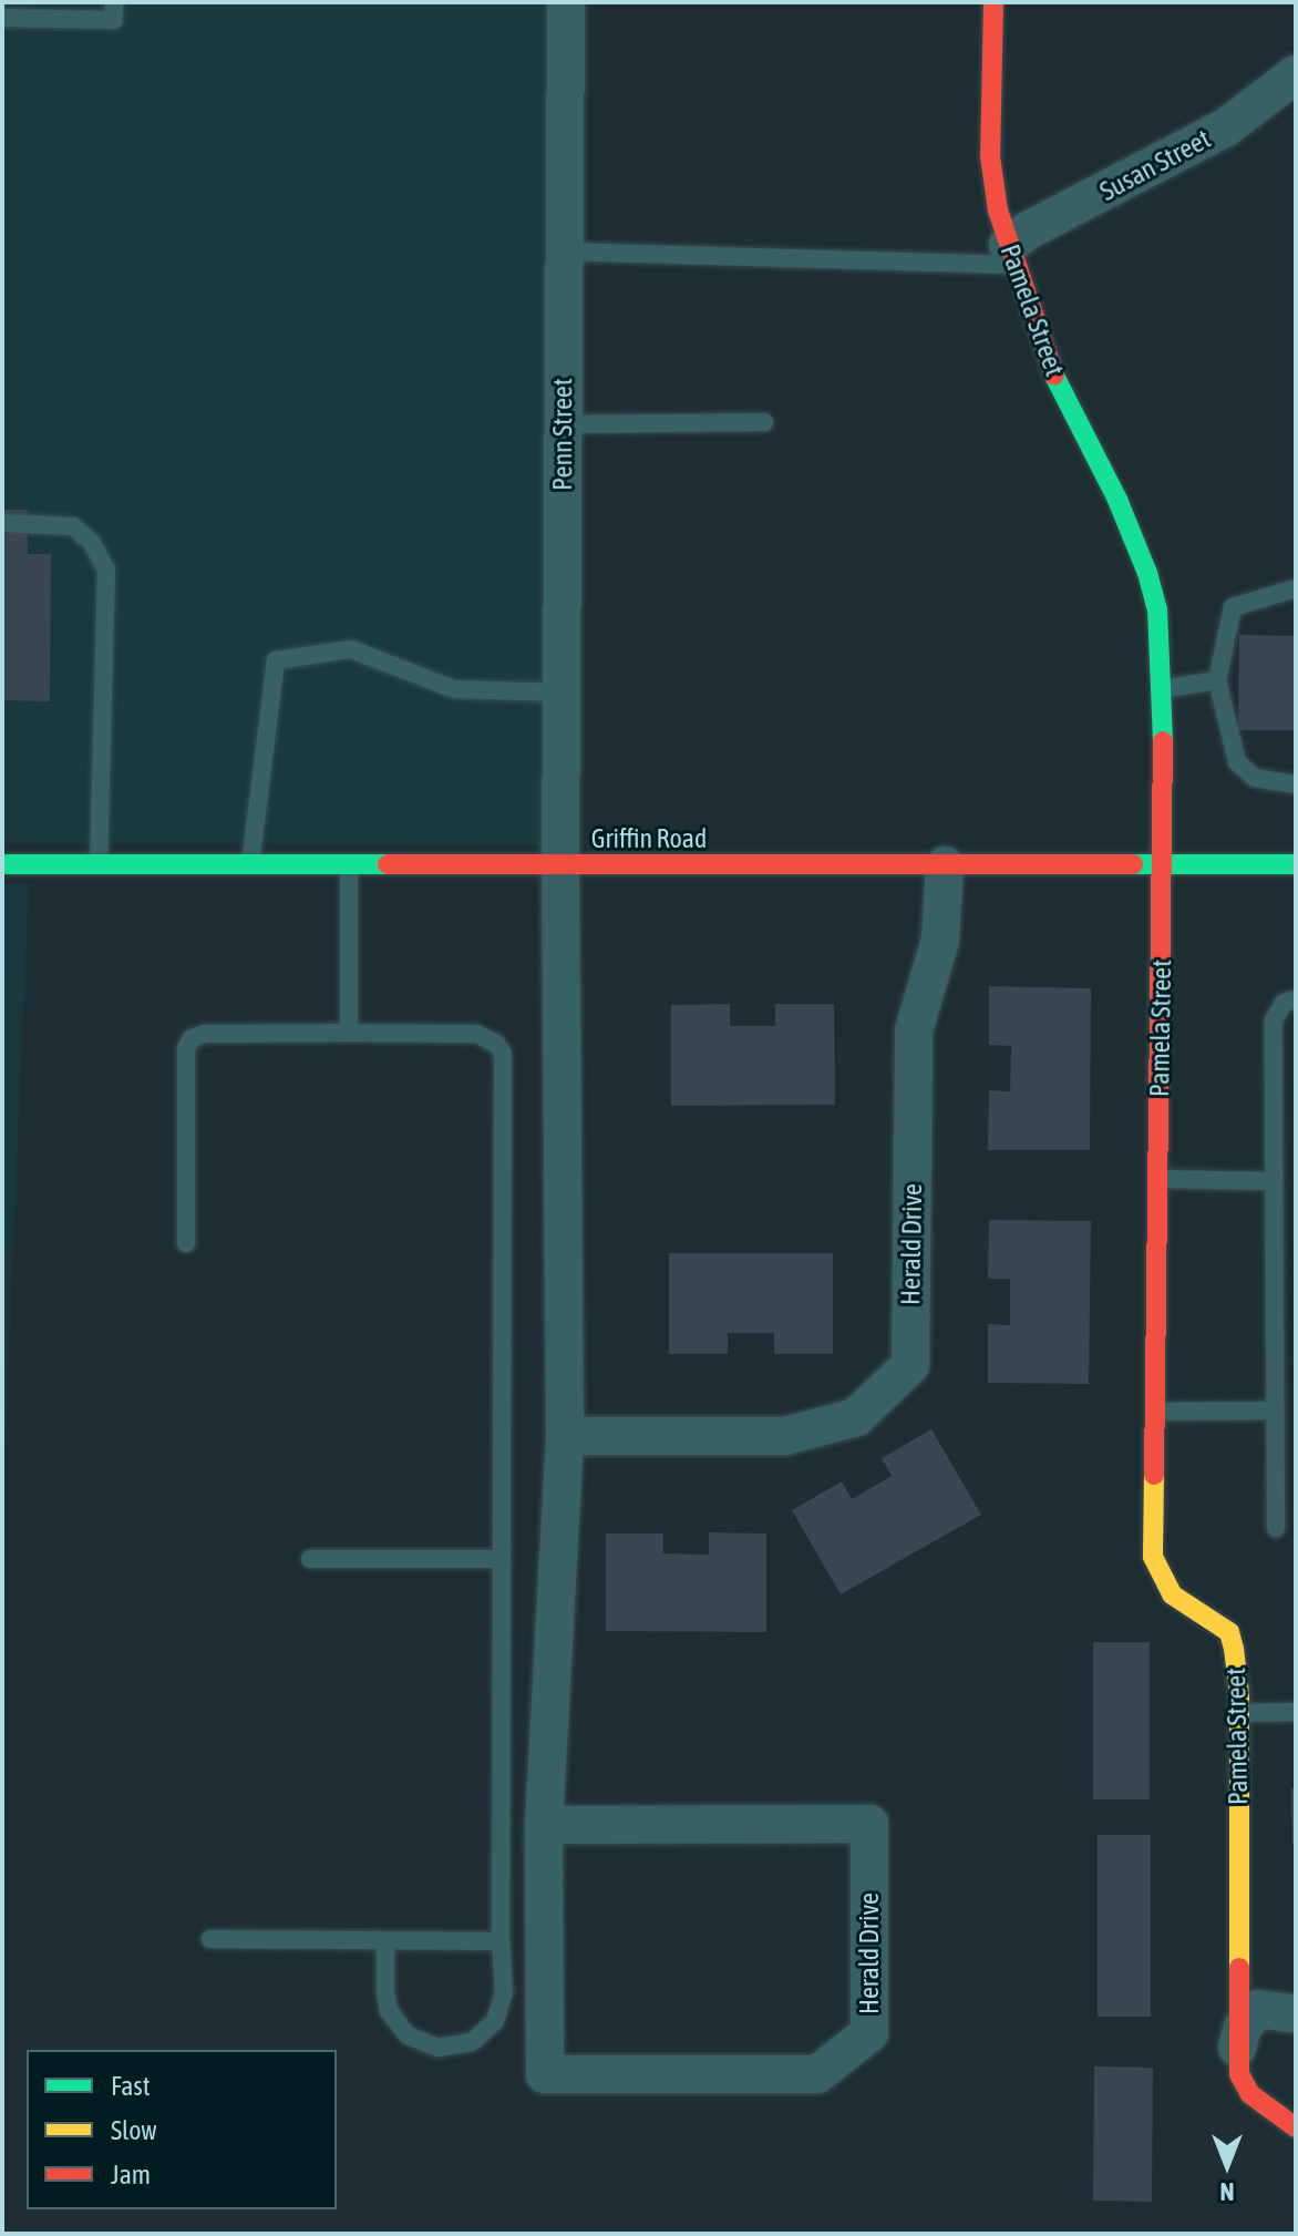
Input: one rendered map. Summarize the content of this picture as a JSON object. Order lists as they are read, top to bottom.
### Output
{
  "streets": {
    "street": [
      "Susan Street",
      "Pamela Street",
      "Penn Street",
      "Griffin Road",
      "Herald Drive"
    ]
  },
  "crossings": [
    ["Susan Street", "Pamela Street"],
    ["Pamela Street", "Griffin Road"],
    ["Penn Street", "Griffin Road"],
    ["Penn Street", "Herald Drive"],
    ["Griffin Road", "Herald Drive"]
  ],
  "legend": ["Fast", "Slow", "Jam"],
  "north": "bottom"
}
